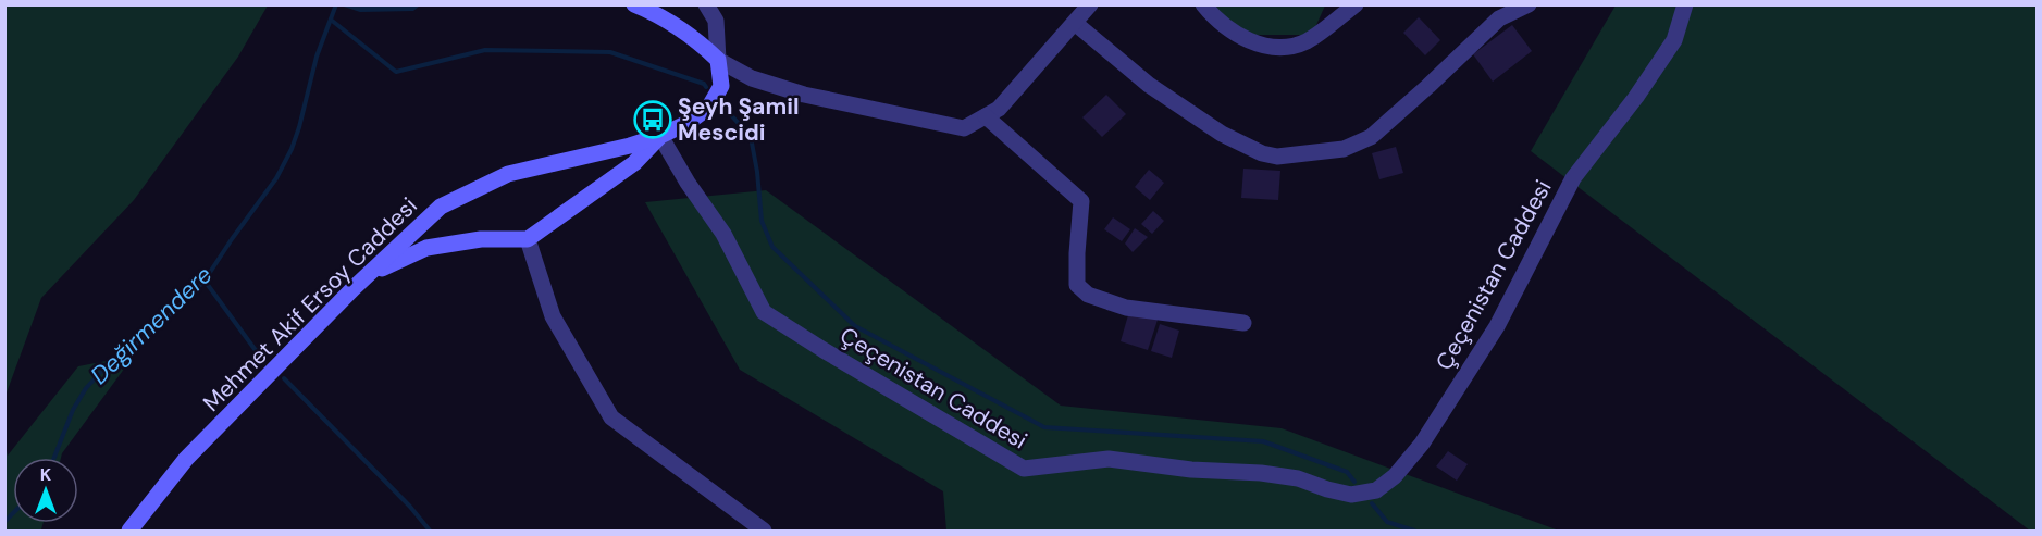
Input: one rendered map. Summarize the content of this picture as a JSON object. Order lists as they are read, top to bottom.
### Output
{
  "streets": {
    "main road": ["Mehmet Akif Ersoy Caddesi"],
    "street": ["Çeçenistan Caddesi"]
  },
  "crossings": [
    ["Çeçenistan Caddesi", "Mehmet Akif Ersoy Caddesi"]
  ],
  "water": ["Değirmendere"],
  "places": {
    "bus stop": ["Şeyh Şamil Mescidi"]
  },
  "north": "top"
}
